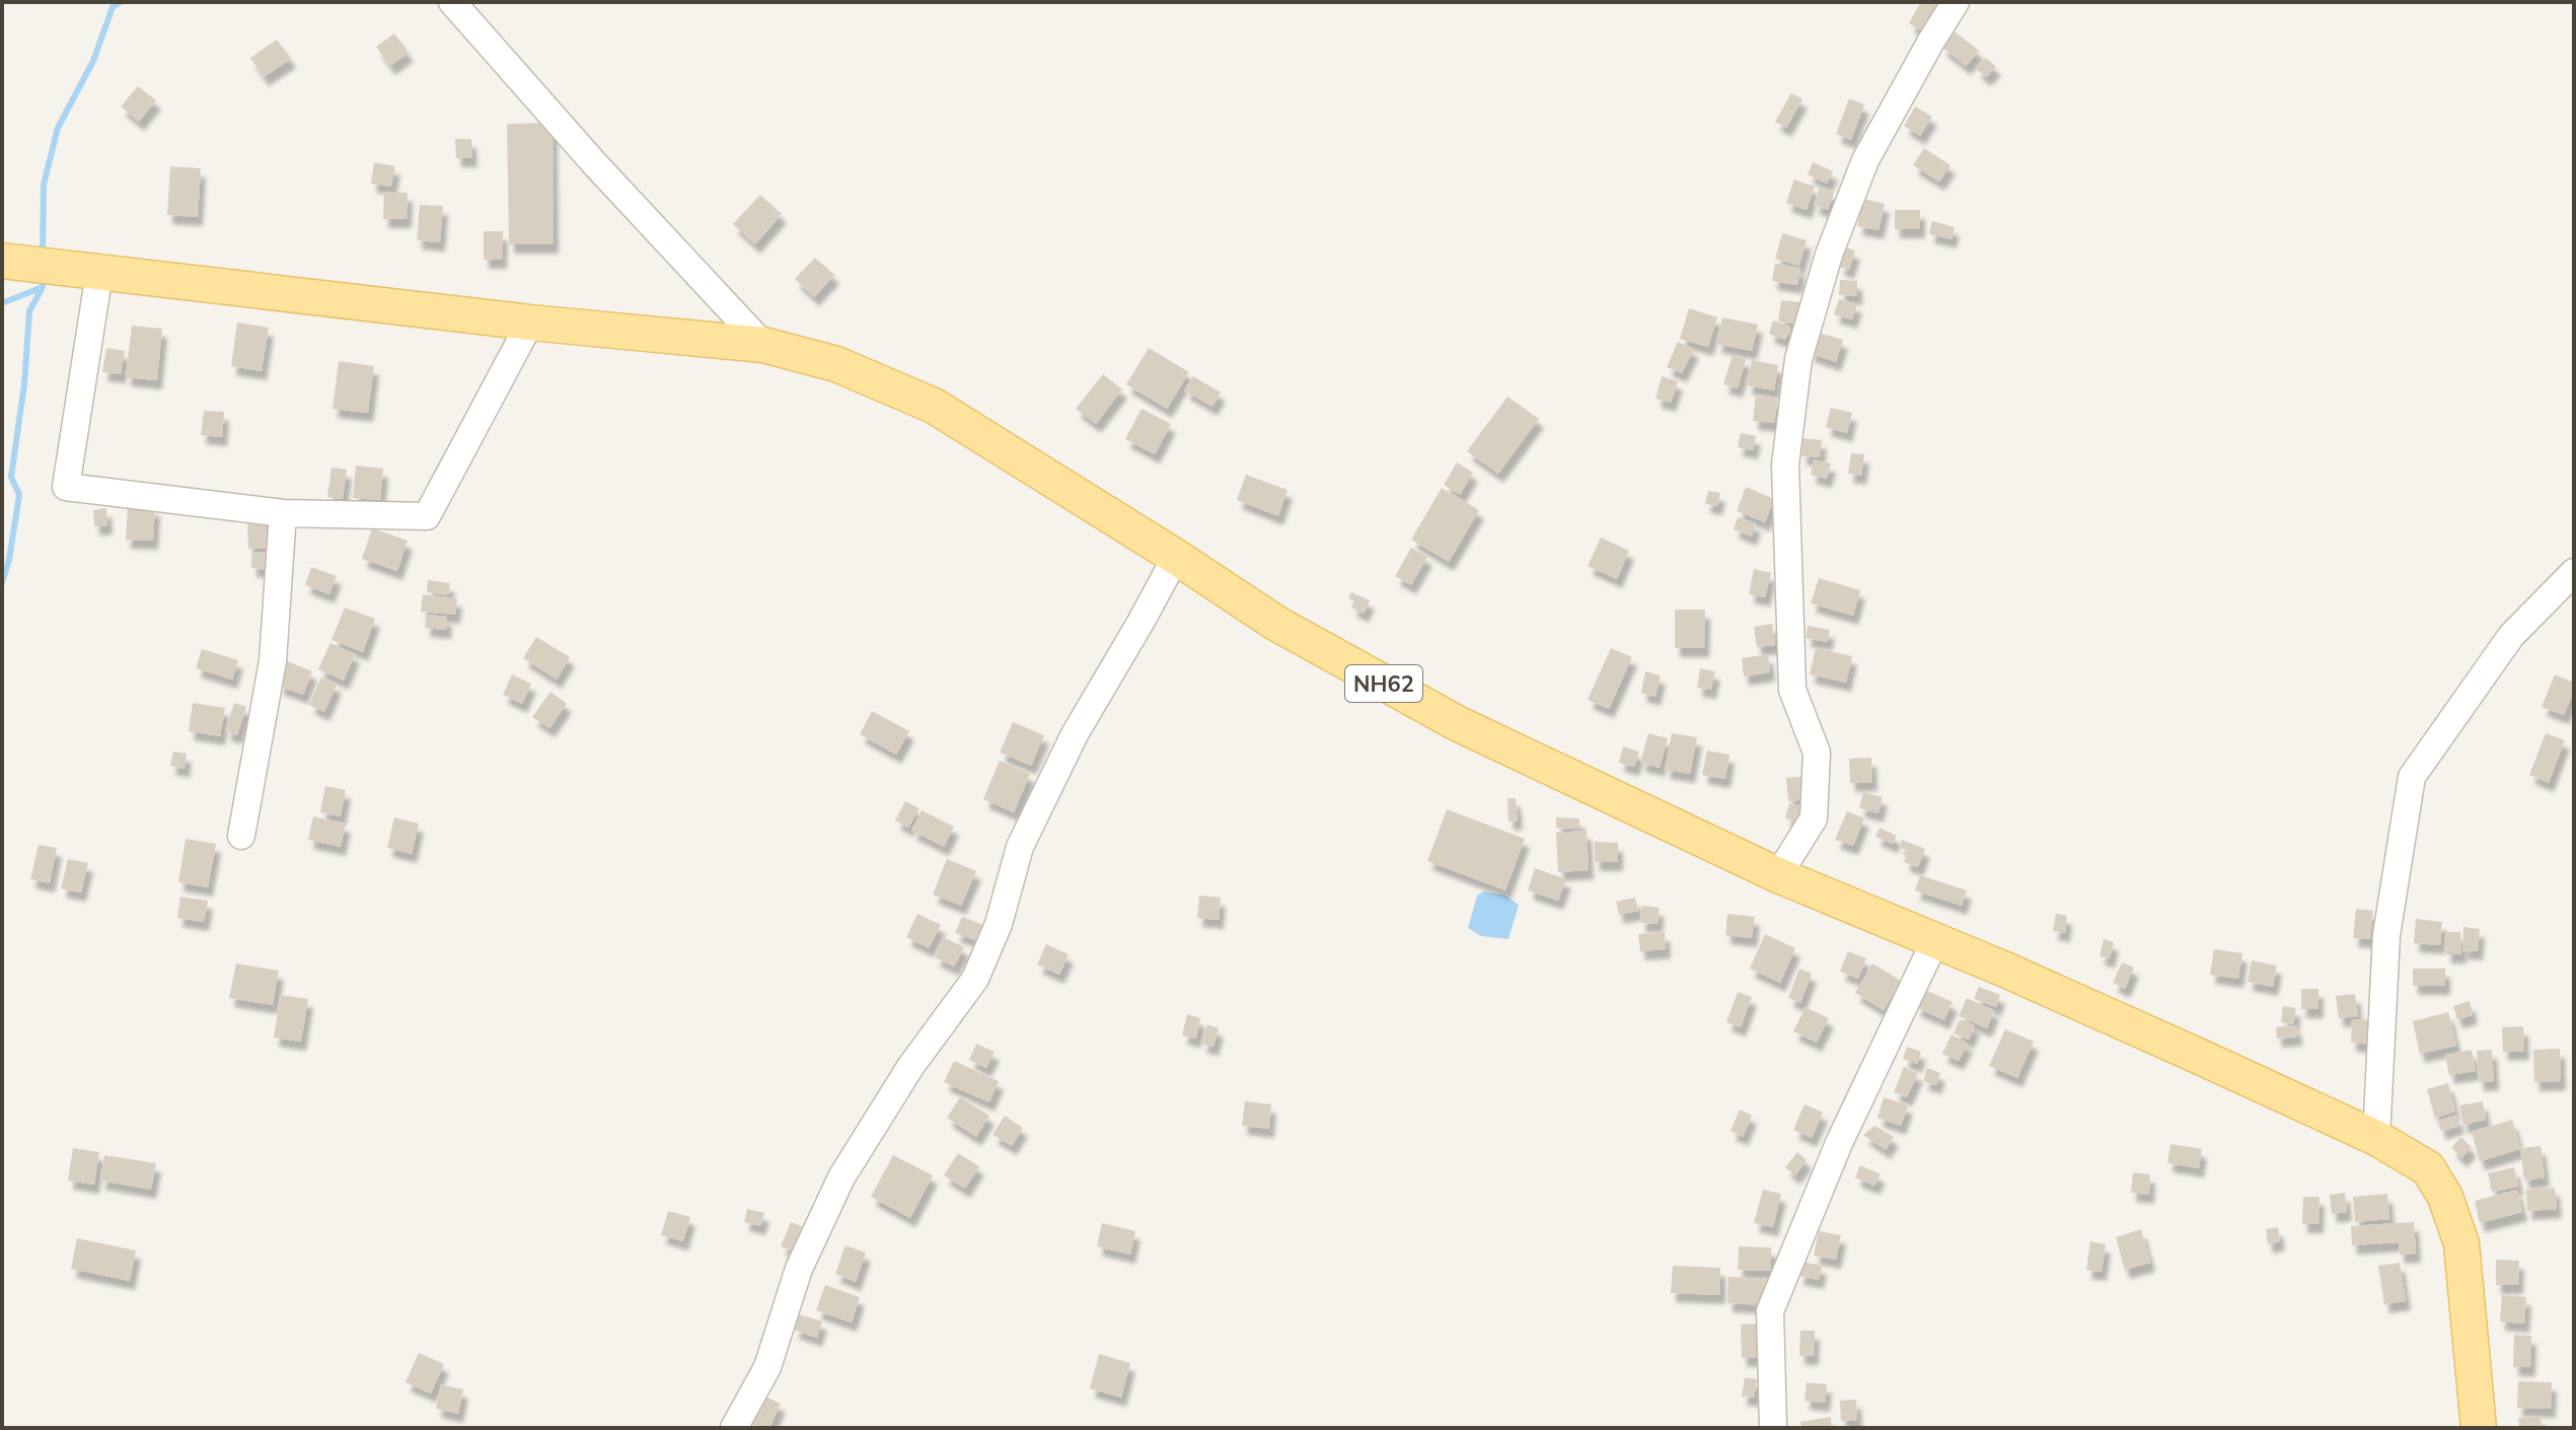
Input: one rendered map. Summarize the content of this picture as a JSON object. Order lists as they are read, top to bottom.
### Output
{
  "streets": {
    "main road": ["NH62"]
  }
}
